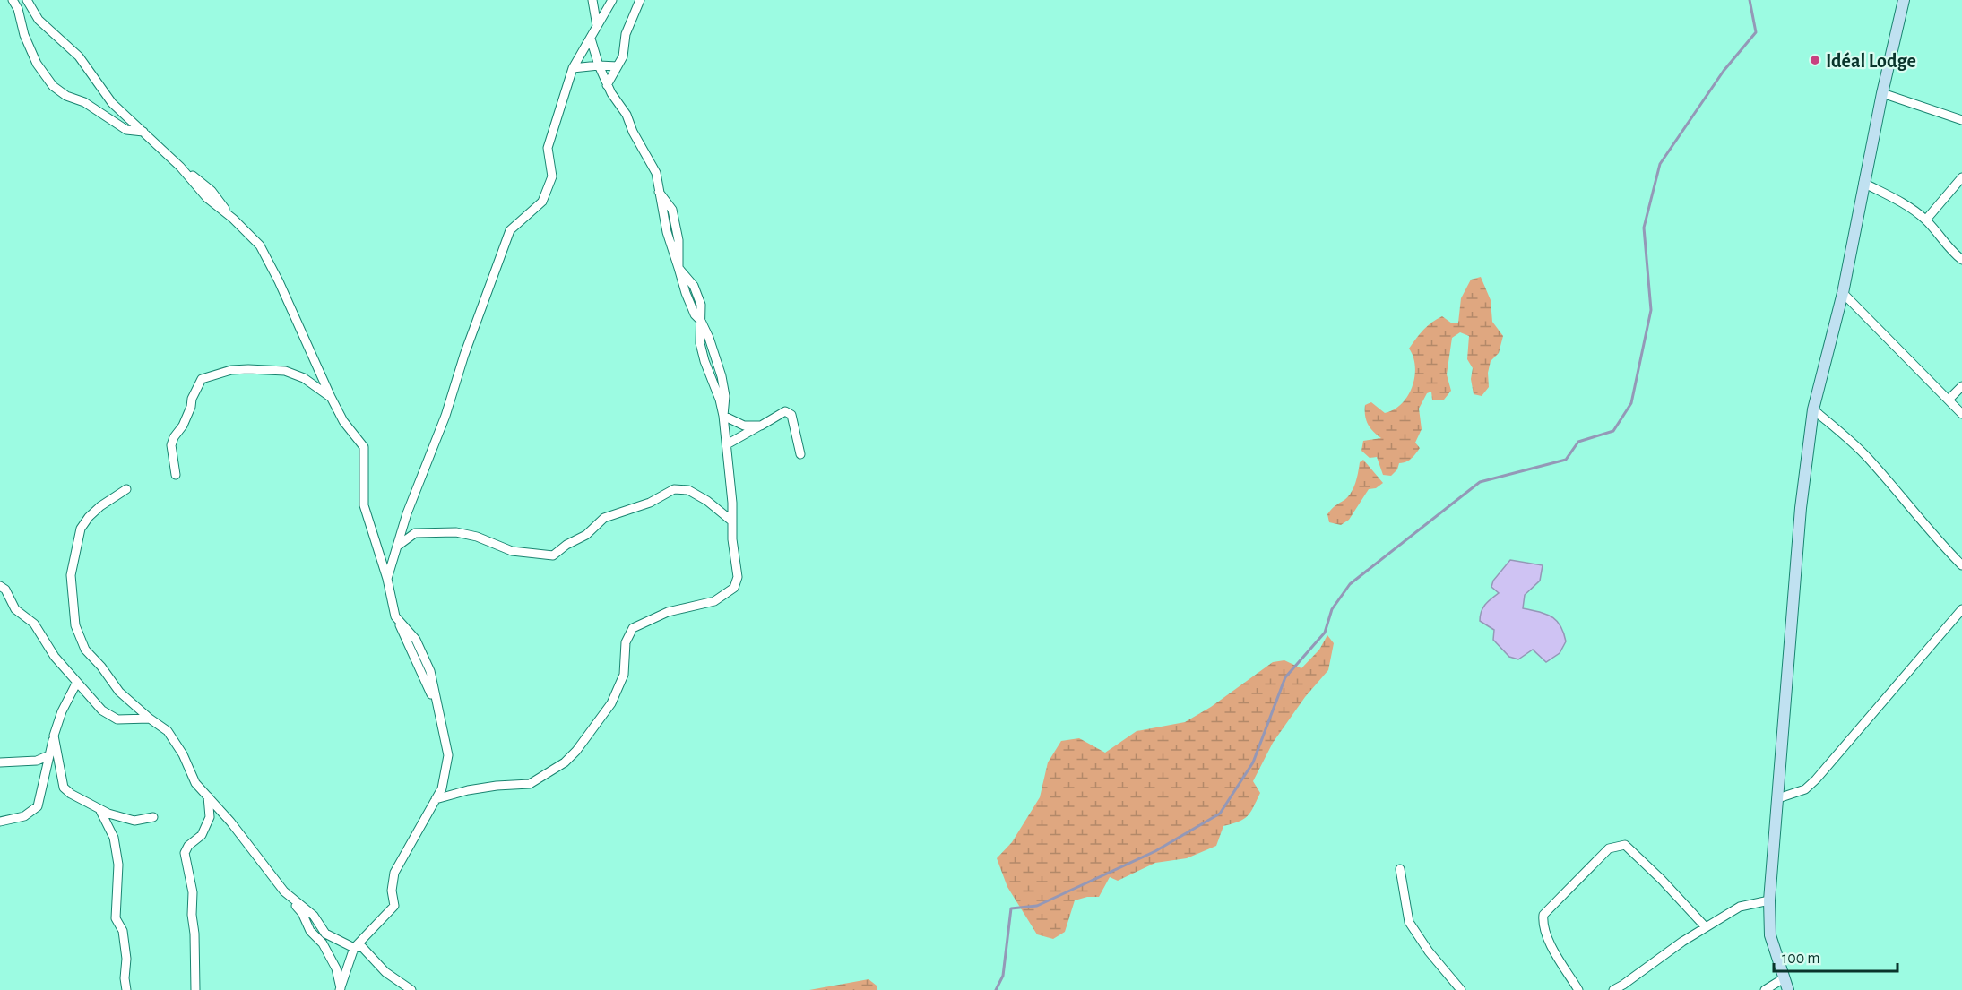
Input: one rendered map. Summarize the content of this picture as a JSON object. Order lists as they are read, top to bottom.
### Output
{
  "places": ["Idéal Lodge"],
  "scale_bar": "100 m"
}
